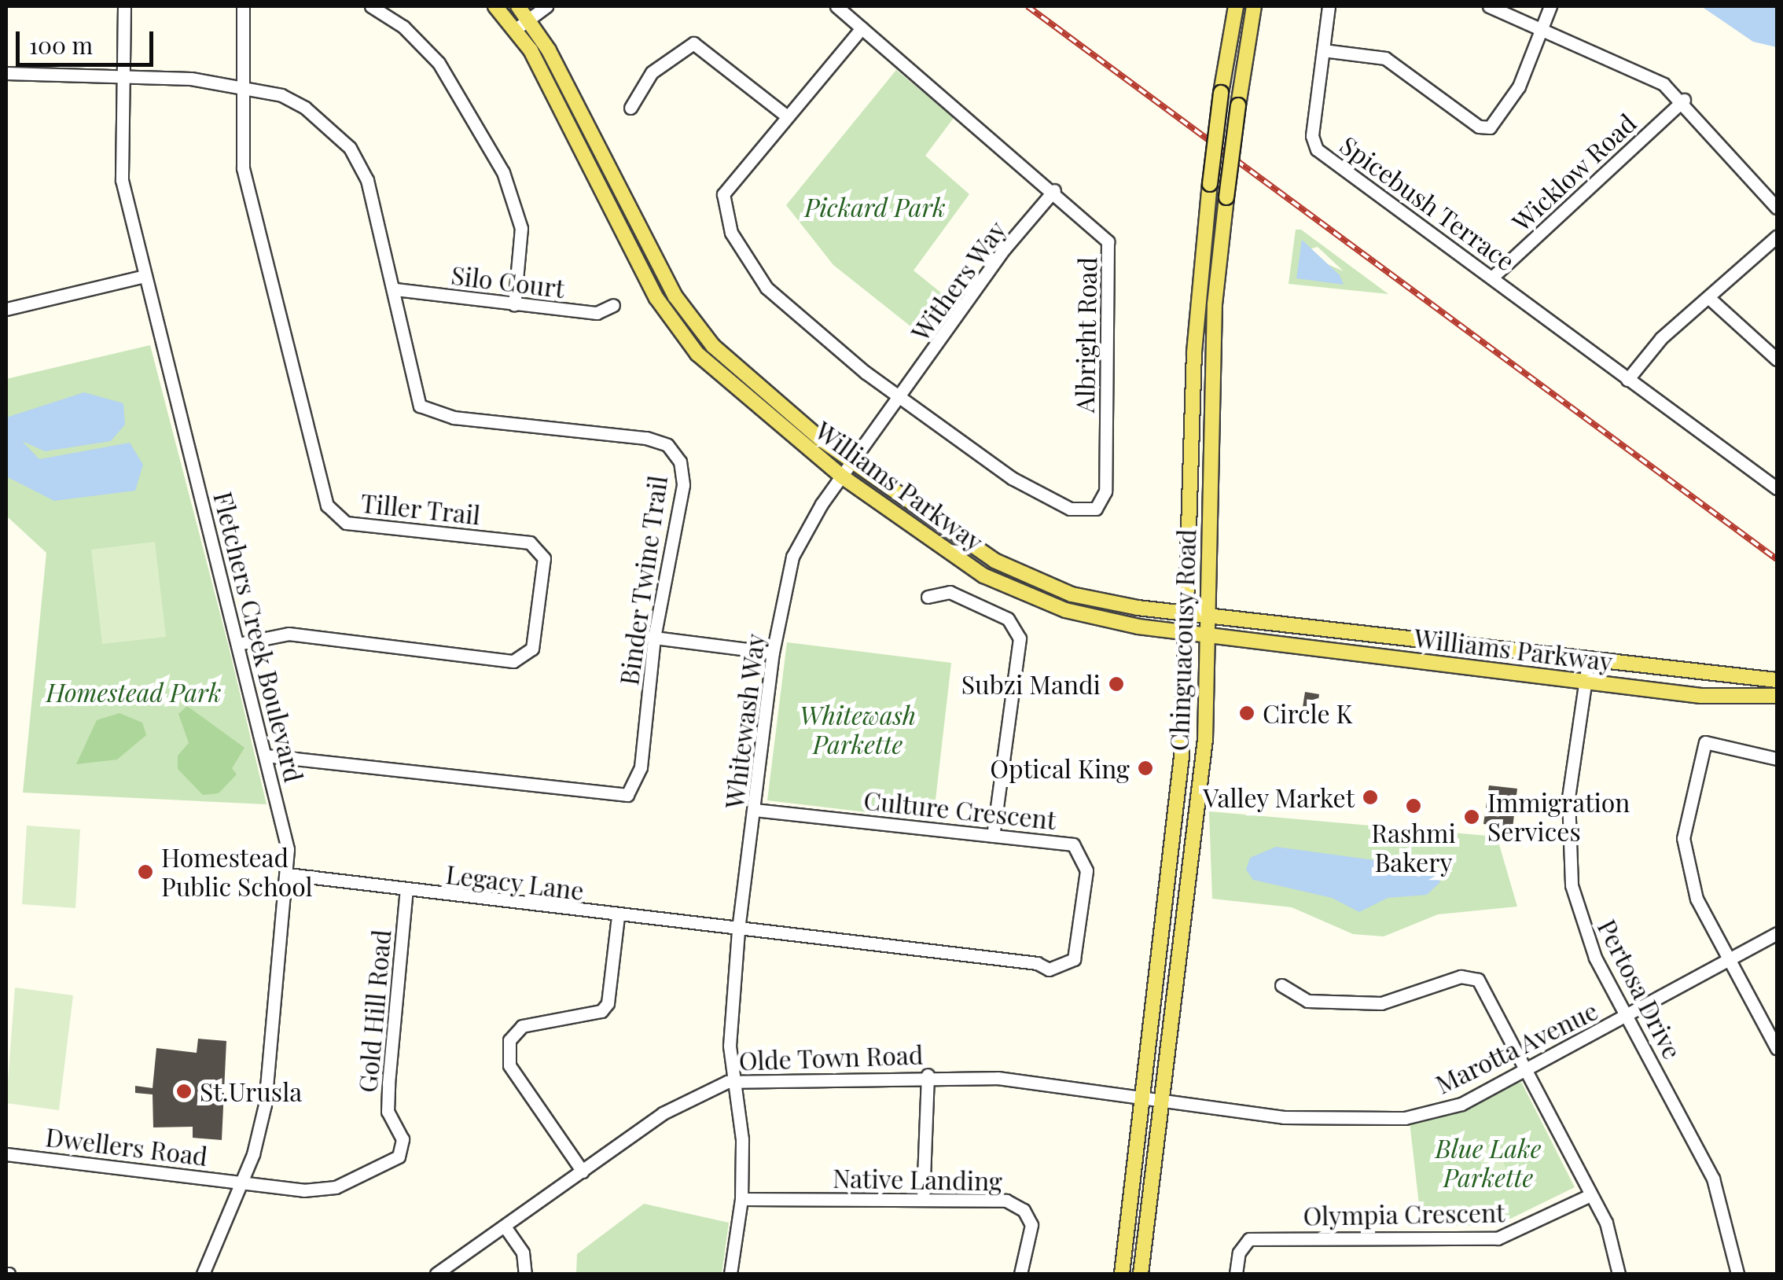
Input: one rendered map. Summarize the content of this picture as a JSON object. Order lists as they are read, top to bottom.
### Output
{
  "streets": {
    "main road": ["Williams Parkway", "Chinguacousy Road"],
    "street": [
      "Wicklow Road",
      "Spicebush Terrace",
      "Withers Way",
      "Silo Court",
      "Albright Road",
      "Tiller Trail",
      "Binder Twine Trail",
      "Fletchers Creek Boulevard",
      "Whitewash Way",
      "Culture Crescent",
      "Legacy Lane",
      "Pertosa Drive",
      "Gold Hill Road",
      "Marotta Avenue",
      "Olde Town Road",
      "Dwellers Road",
      "Native Landing",
      "Olympia Crescent"
    ]
  },
  "crossings": [
    ["Wicklow Road", "Spicebush Terrace"],
    ["Withers Way", "Albright Road"],
    ["Withers Way", "Whitewash Way"],
    ["Silo Court", "Binder Twine Trail"],
    ["Albright Road", "Whitewash Way"],
    ["Williams Parkway", "Chinguacousy Road"],
    ["Williams Parkway", "Whitewash Way"],
    ["Williams Parkway", "Pertosa Drive"],
    ["Tiller Trail", "Binder Twine Trail"],
    ["Tiller Trail", "Fletchers Creek Boulevard"],
    ["Binder Twine Trail", "Fletchers Creek Boulevard"],
    ["Fletchers Creek Boulevard", "Legacy Lane"],
    ["Fletchers Creek Boulevard", "Gold Hill Road"],
    ["Fletchers Creek Boulevard", "Dwellers Road"],
    ["Chinguacousy Road", "Marotta Avenue"],
    ["Chinguacousy Road", "Olde Town Road"],
    ["Whitewash Way", "Culture Crescent"],
    ["Whitewash Way", "Legacy Lane"],
    ["Whitewash Way", "Olde Town Road"],
    ["Culture Crescent", "Legacy Lane"],
    ["Legacy Lane", "Gold Hill Road"],
    ["Pertosa Drive", "Marotta Avenue"],
    ["Gold Hill Road", "Dwellers Road"],
    ["Marotta Avenue", "Olde Town Road"]
  ],
  "parks": [
    "Pickard Park",
    "Homestead Park",
    "Whitewash Parkette",
    "Blue Lake Parkette"
  ],
  "places": [
    "Subzi Mandi",
    "Circle K",
    "Optical King",
    "Valley Market",
    "Rashmi Bakery",
    "Immigration Services",
    "Homestead Public School",
    "St.Urusla"
  ],
  "scale_bar": "100 m"
}
